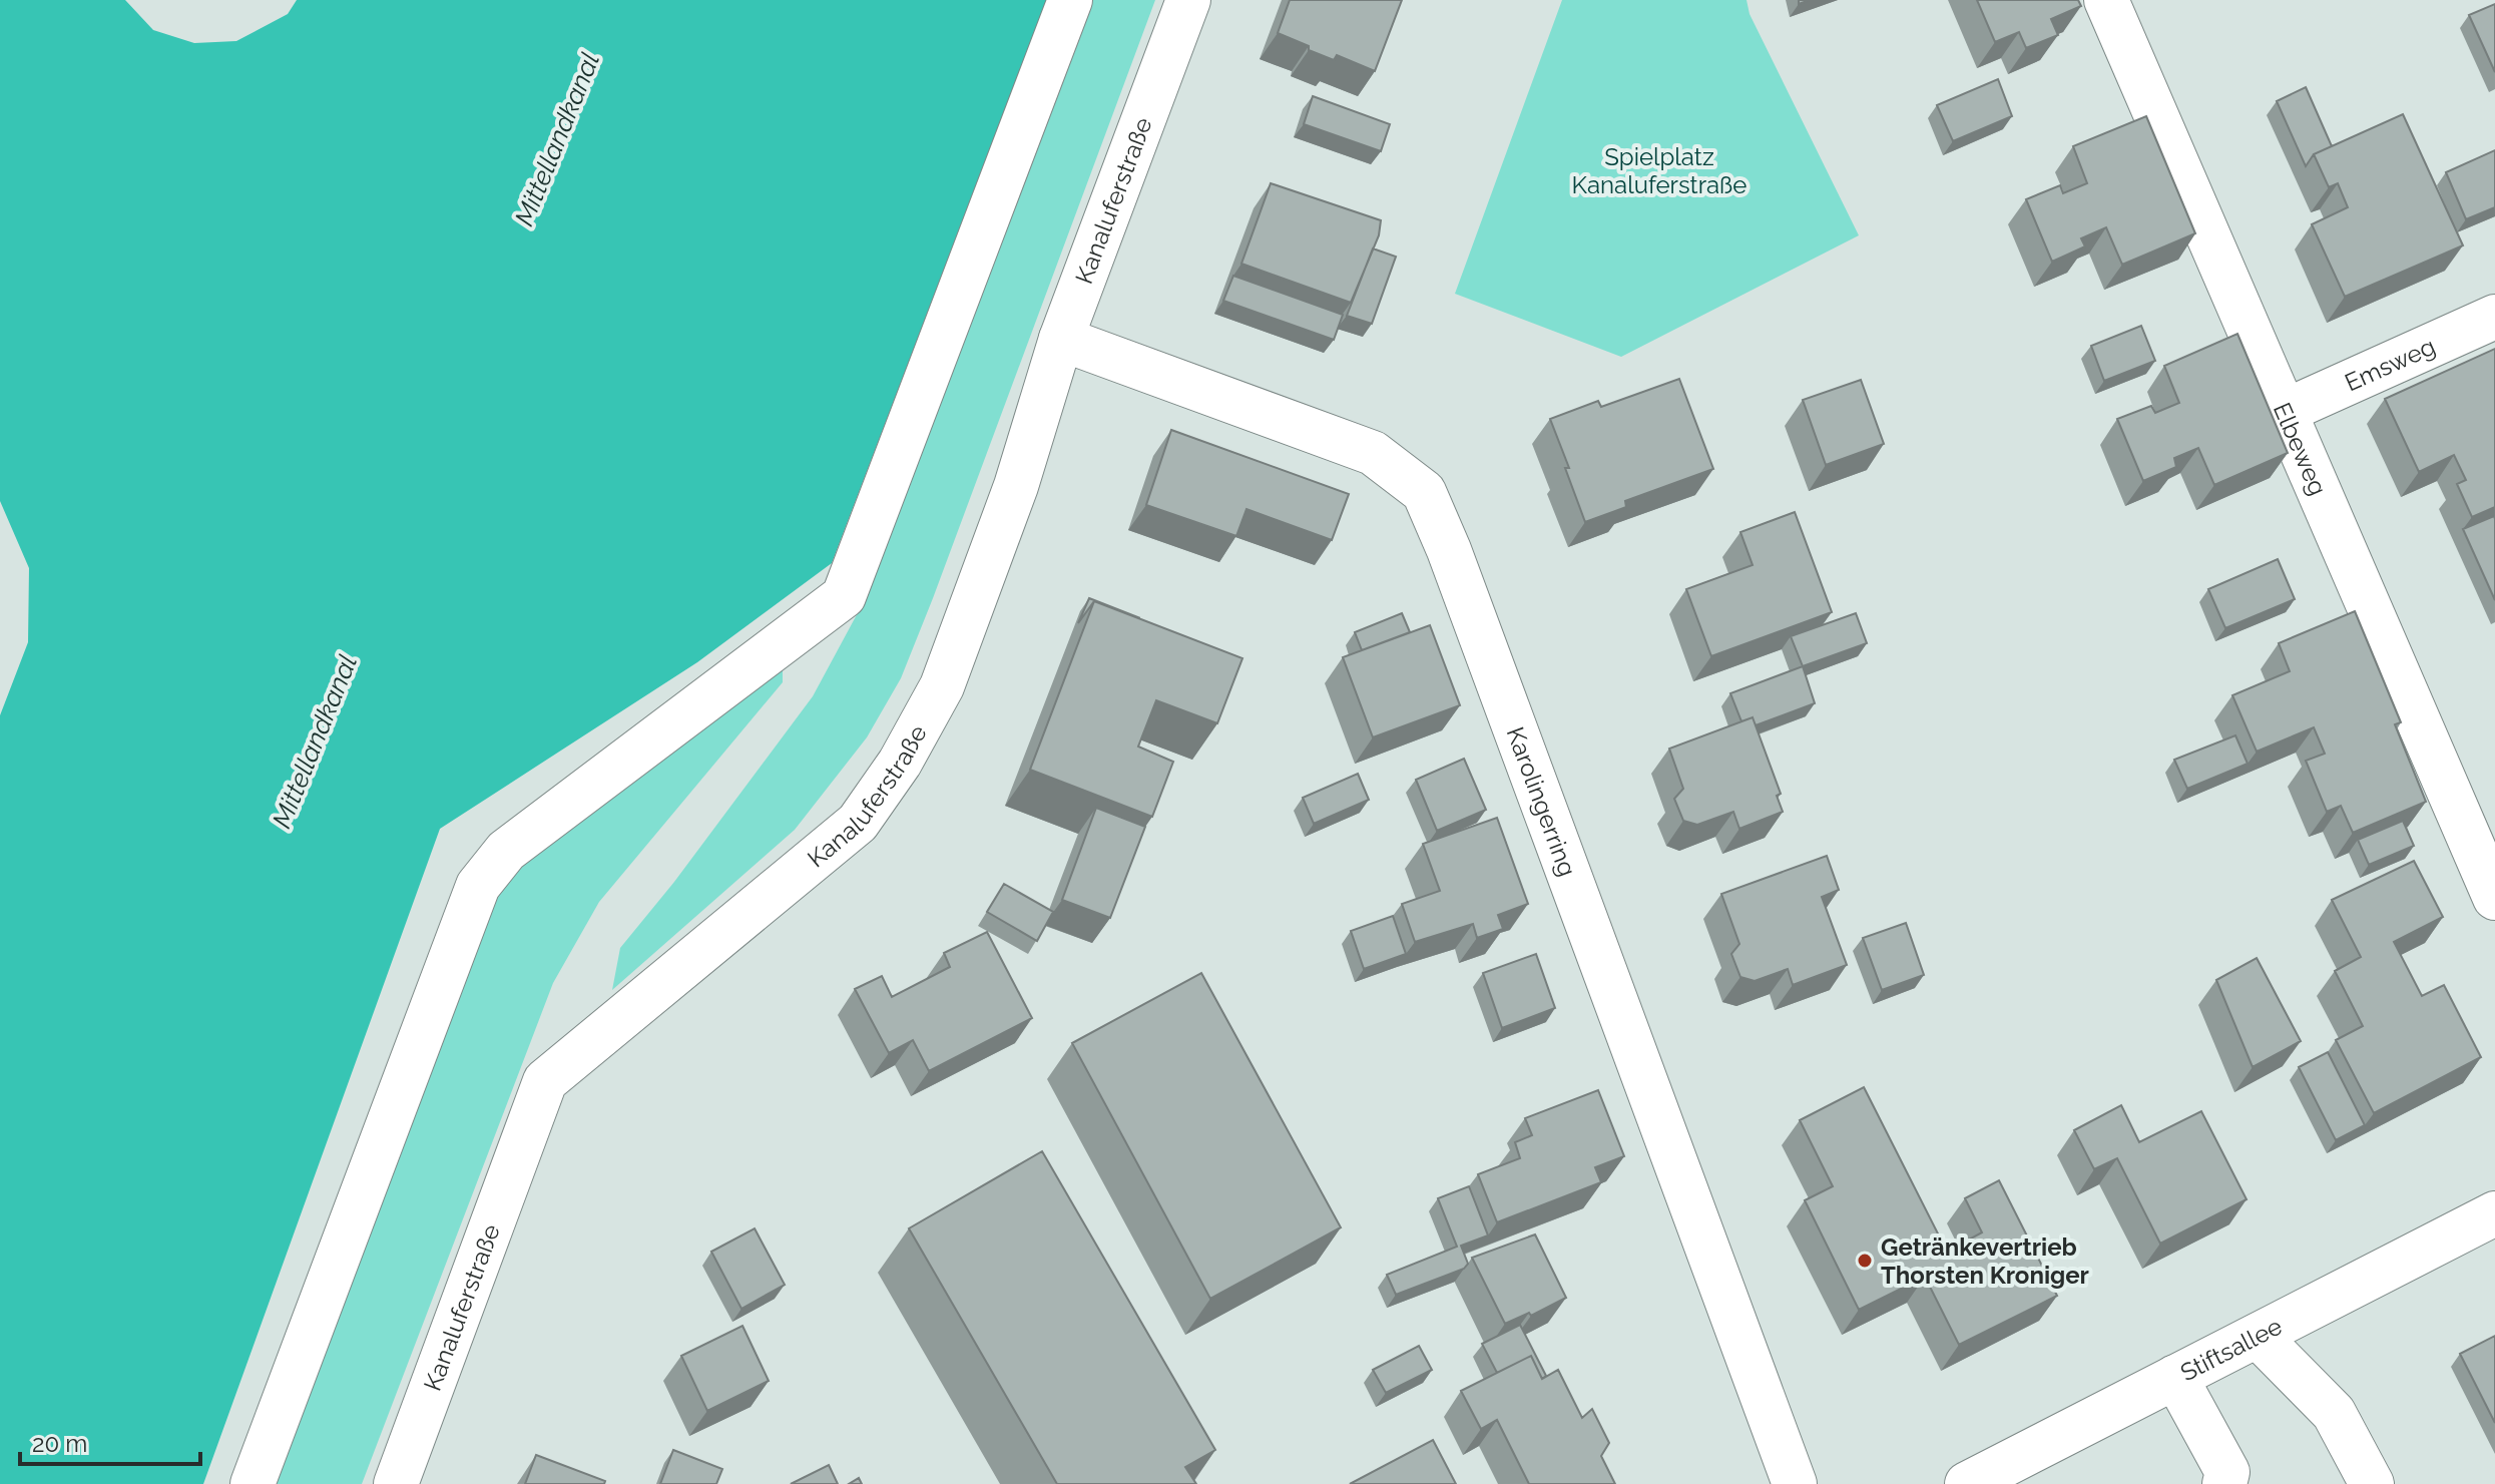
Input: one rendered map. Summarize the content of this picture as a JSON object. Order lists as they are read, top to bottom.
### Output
{
  "streets": {
    "street": [
      "Kanaluferstraße",
      "Emsweg",
      "Elbeweg",
      "Karolingerring",
      "Stiftsallee"
    ]
  },
  "crossings": [
    ["Kanaluferstraße", "Karolingerring"],
    ["Emsweg", "Elbeweg"]
  ],
  "water": ["Mittellandkanal"],
  "parks": ["Spielplatz Kanaluferstraße"],
  "places": ["Getränkevertrieb Thorsten Kroniger"],
  "scale_bar": "20 m"
}
